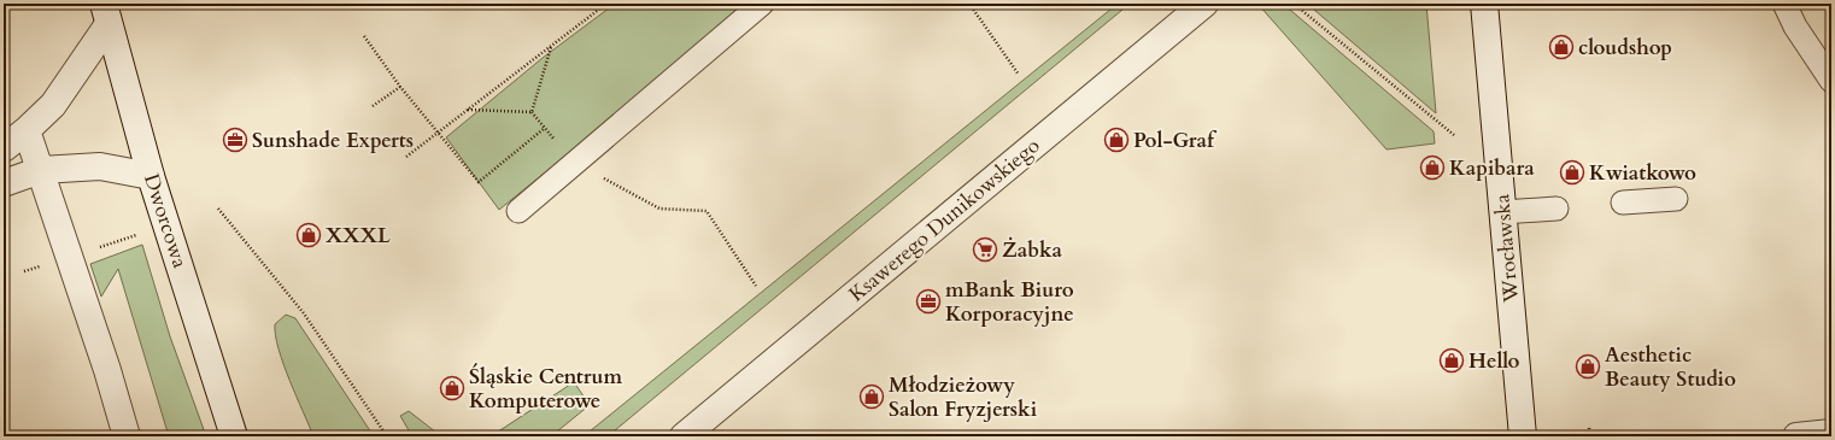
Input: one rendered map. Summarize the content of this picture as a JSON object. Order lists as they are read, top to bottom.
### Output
{
  "streets": {
    "street": ["Ksawerego Dunikowskiego", "Dworcowa", "Wrocławska"]
  },
  "places": {
    "shop": [
      "cloudshop",
      "Pol-Graf",
      "Kapibara",
      "Kwiatkowo",
      "XXXL",
      "Hello",
      "Aesthetic Beauty Studio",
      "Śląskie Centrum Komputerowe",
      "Młodzieżowy Salon Fryzjerski"
    ],
    "office": ["Sunshade Experts", "mBank Biuro Korporacyjne"],
    "supermarket": ["Żabka"]
  }
}
